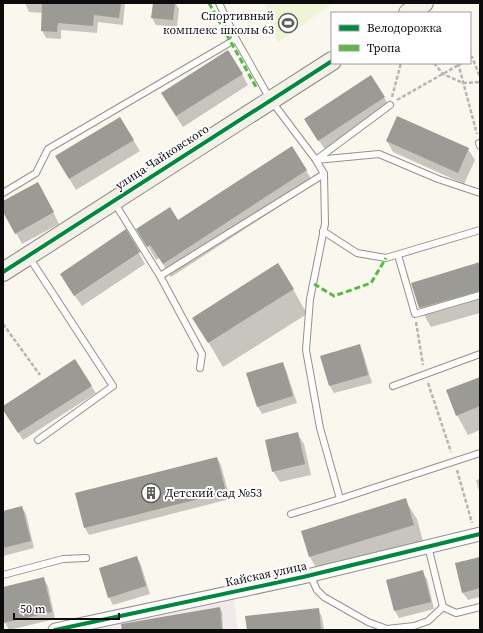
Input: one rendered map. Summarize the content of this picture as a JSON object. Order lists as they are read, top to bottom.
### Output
{
  "streets": {
    "street": ["улица Чайковского", "Кайская улица"]
  },
  "places": {
    "sports": ["Спортивный комплекс школы 63"],
    "building": ["Детский сад №53"]
  },
  "legend": ["Велодорожка", "Тропа"],
  "scale_bar": "50 m"
}
